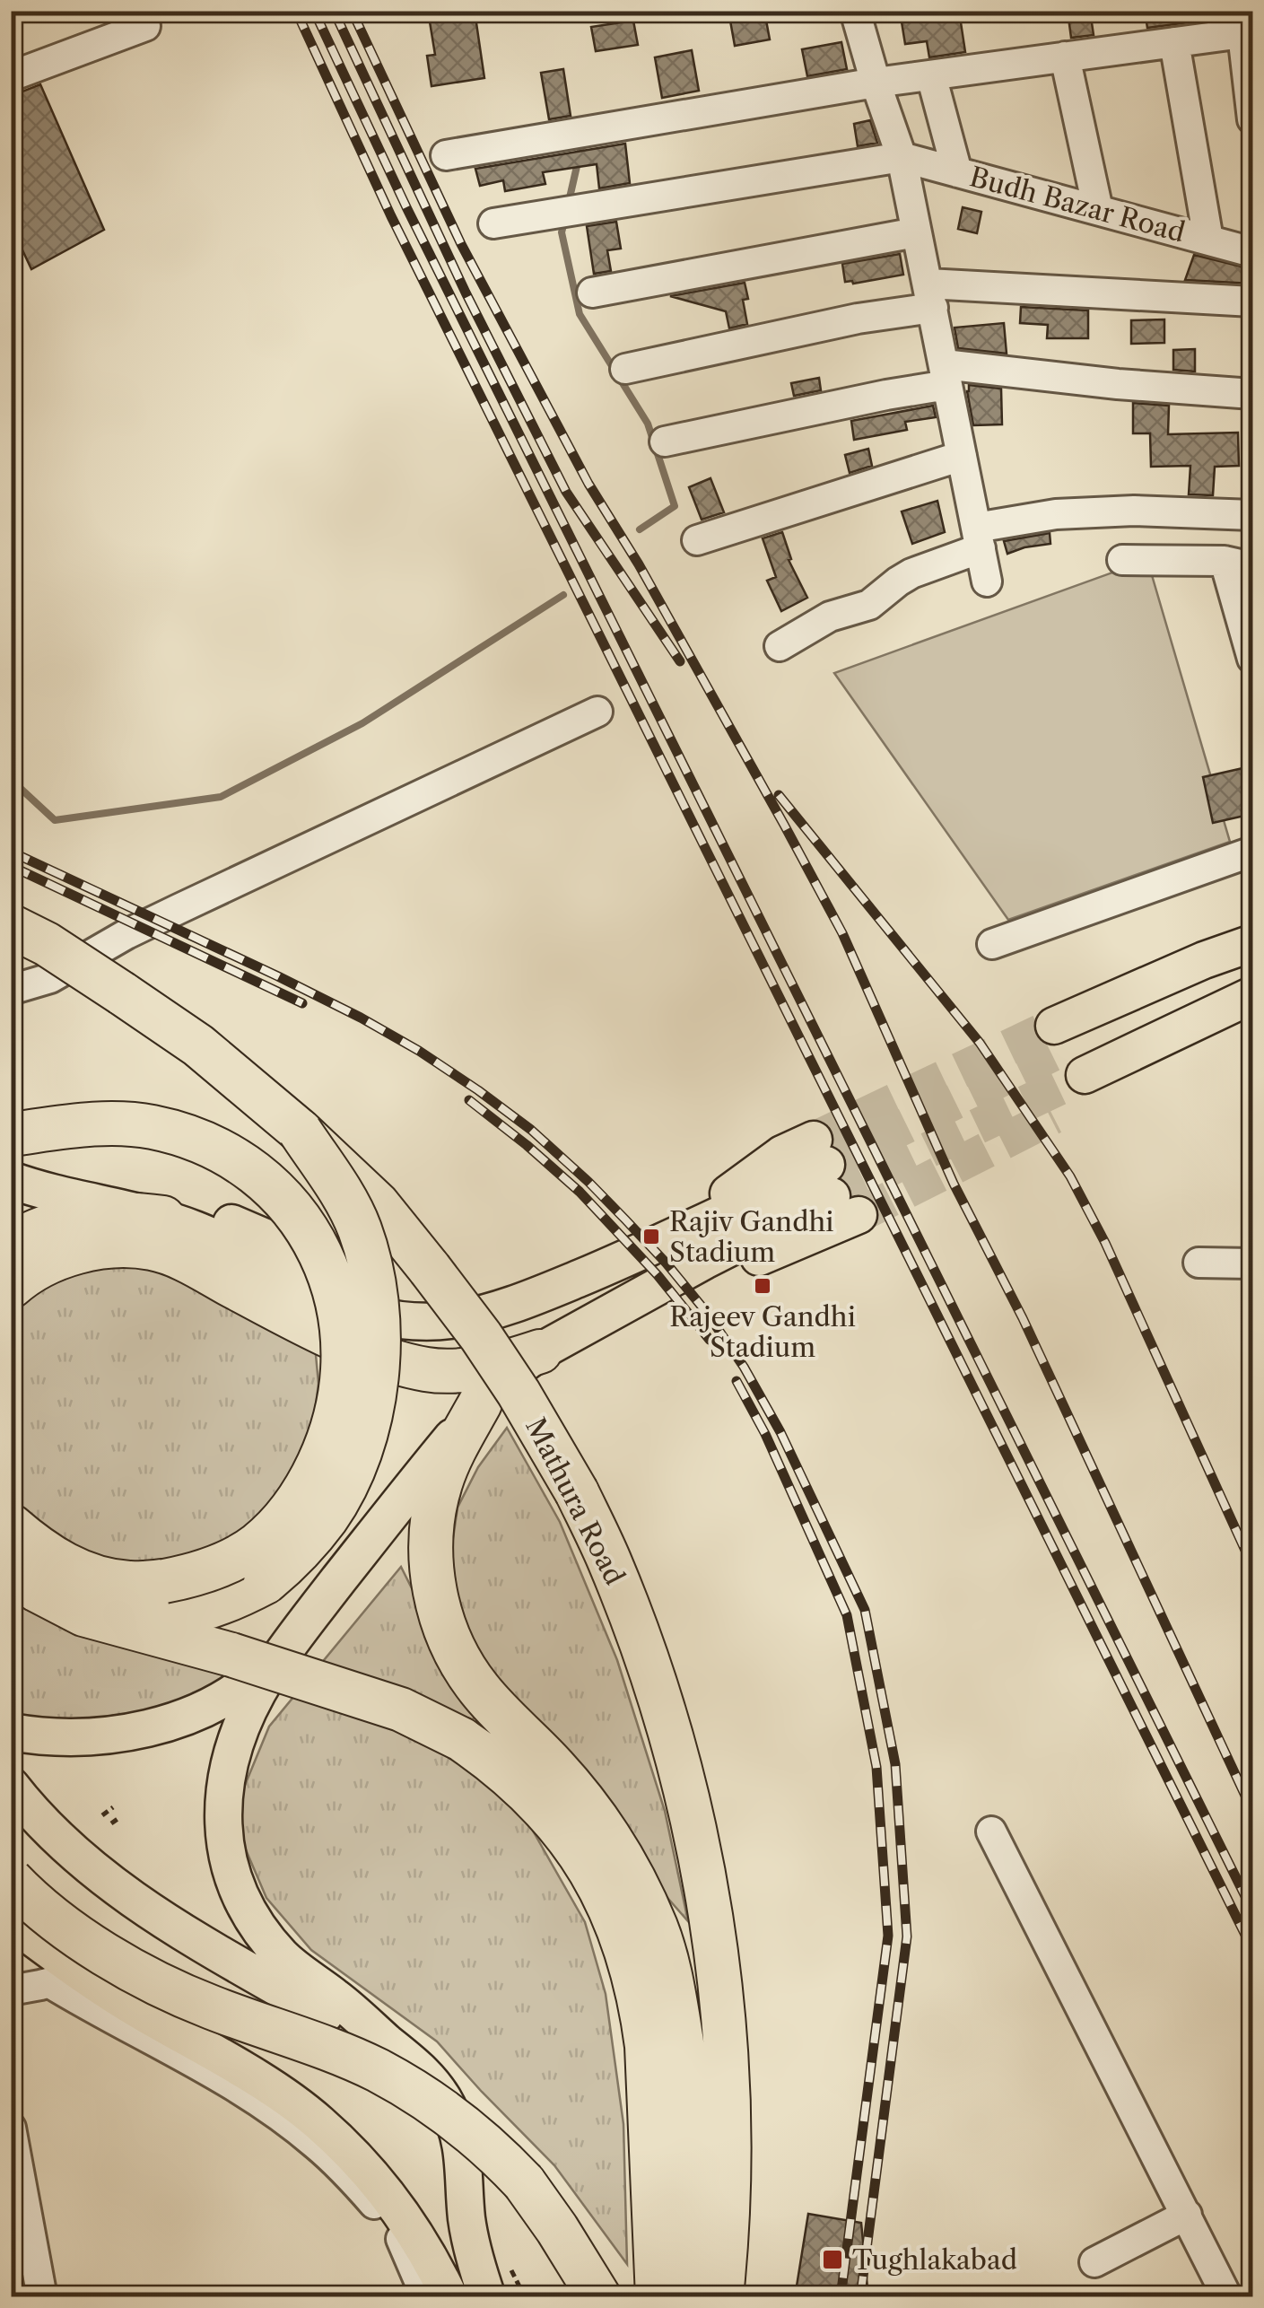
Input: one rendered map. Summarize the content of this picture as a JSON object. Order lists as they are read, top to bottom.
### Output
{
  "streets": {
    "highway": ["Mathura Road"],
    "street": ["Budh Bazar Road"]
  },
  "places": {
    "transit": ["Rajiv Gandhi Stadium", "Rajeev Gandhi Stadium", "Tughlakabad"]
  }
}
